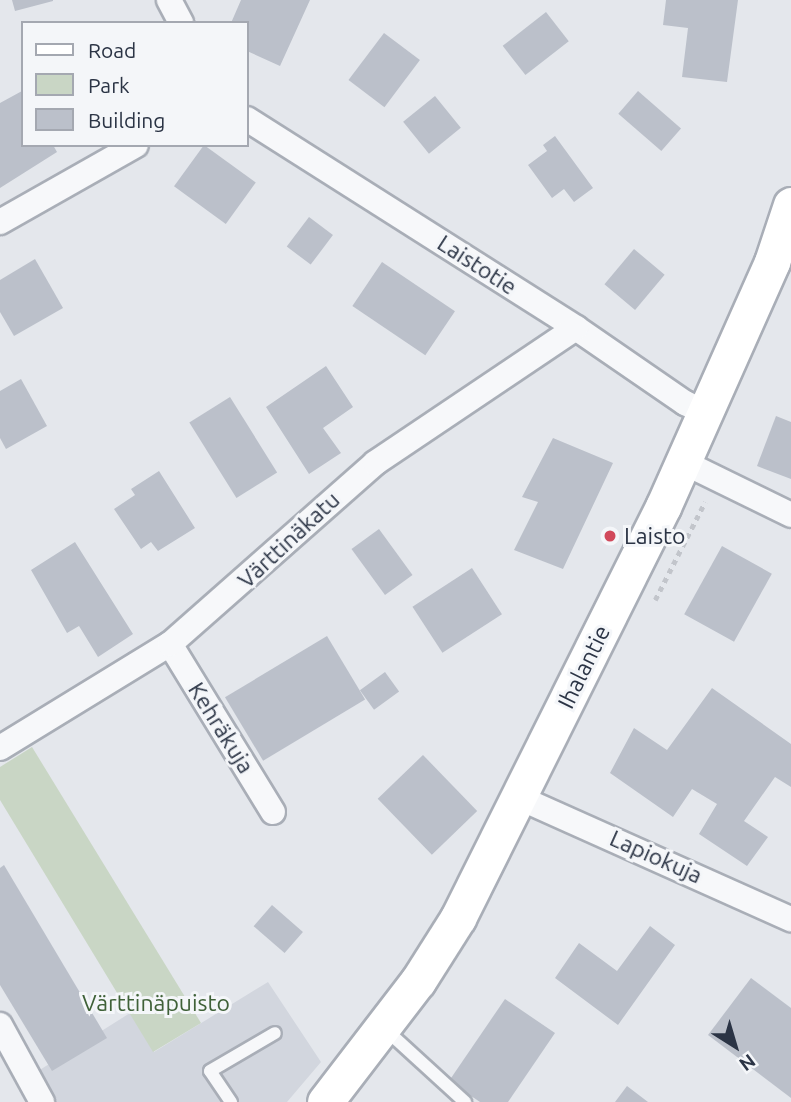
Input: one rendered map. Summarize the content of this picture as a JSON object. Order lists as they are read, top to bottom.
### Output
{
  "streets": {
    "street": [
      "Laistotie",
      "Värttinäkatu",
      "Ihalantie",
      "Kehräkuja",
      "Lapiokuja"
    ]
  },
  "crossings": [
    ["Laistotie", "Värttinäkatu"],
    ["Laistotie", "Ihalantie"],
    ["Värttinäkatu", "Kehräkuja"],
    ["Ihalantie", "Lapiokuja"]
  ],
  "parks": ["Värttinäpuisto"],
  "places": ["Laisto"],
  "legend": ["Road", "Park", "Building"],
  "north": "bottom right"
}
